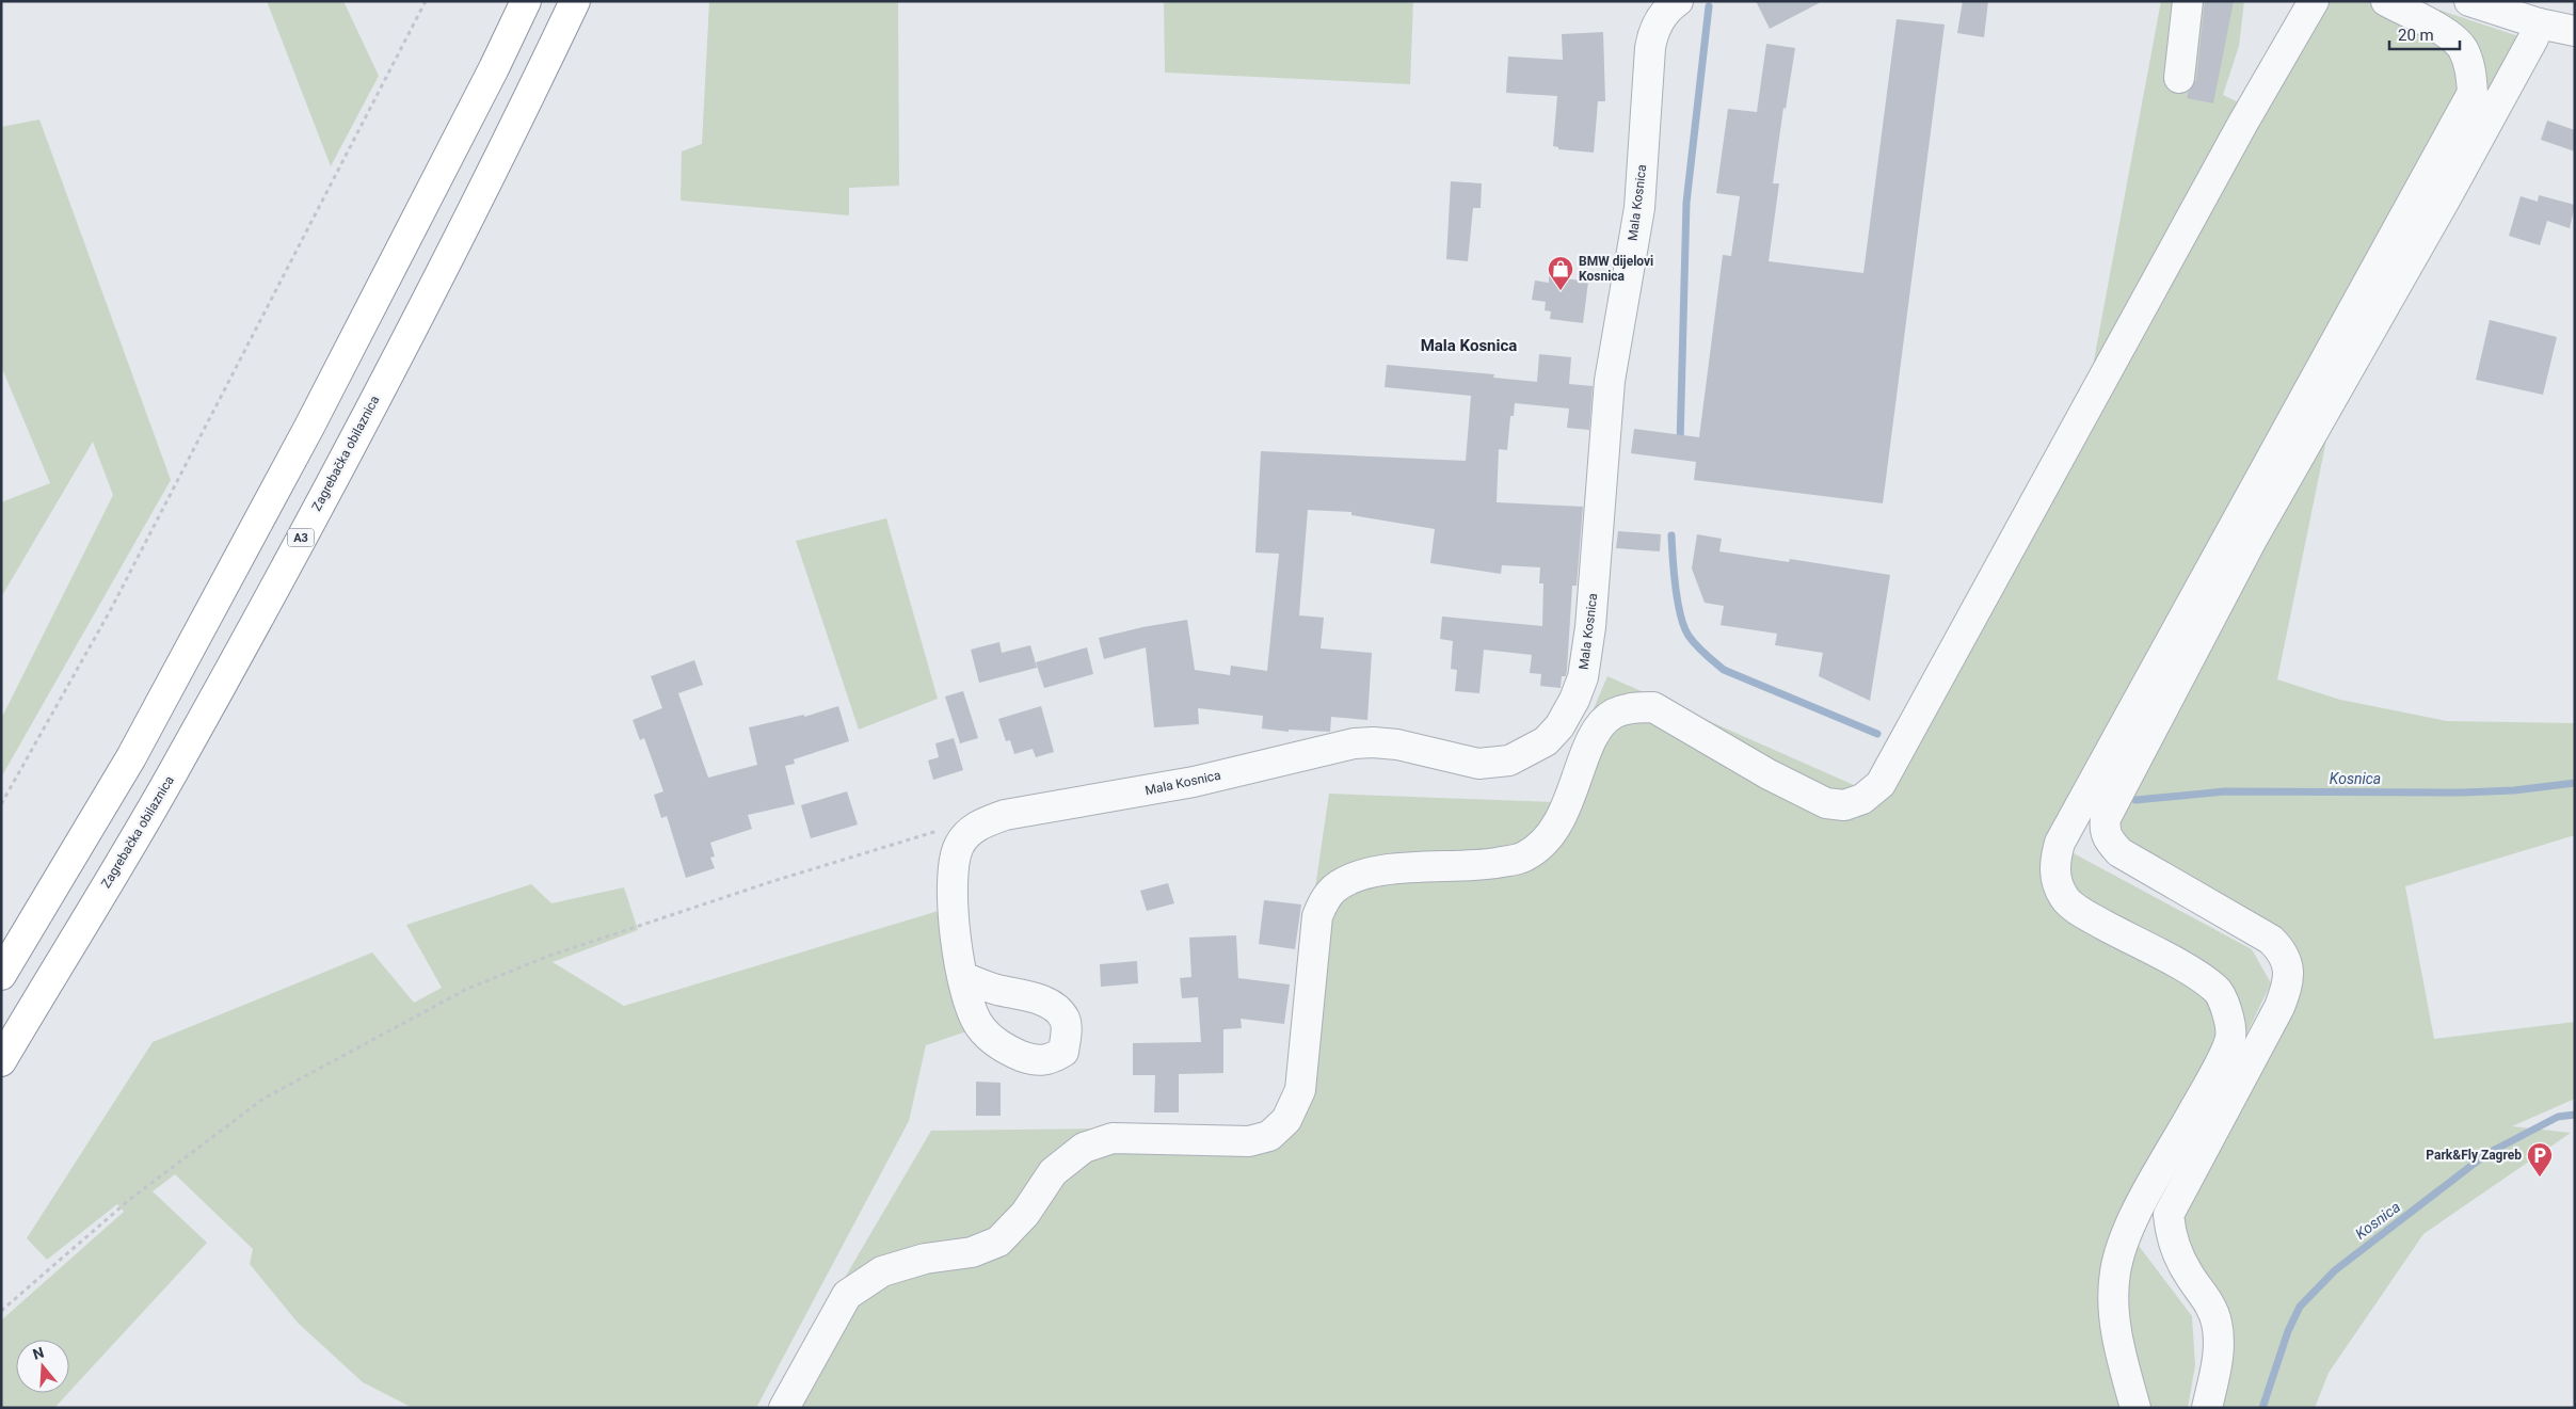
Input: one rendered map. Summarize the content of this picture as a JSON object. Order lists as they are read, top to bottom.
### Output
{
  "streets": {
    "highway": ["Zagrebačka obilaznica", "A3"],
    "street": ["Mala Kosnica"]
  },
  "districts": ["Mala Kosnica"],
  "water": ["Kosnica"],
  "places": {
    "shop": ["BMW dijelovi Kosnica"],
    "parking": ["Park&Fly Zagreb"]
  },
  "scale_bar": "20 m",
  "north": "top"
}
